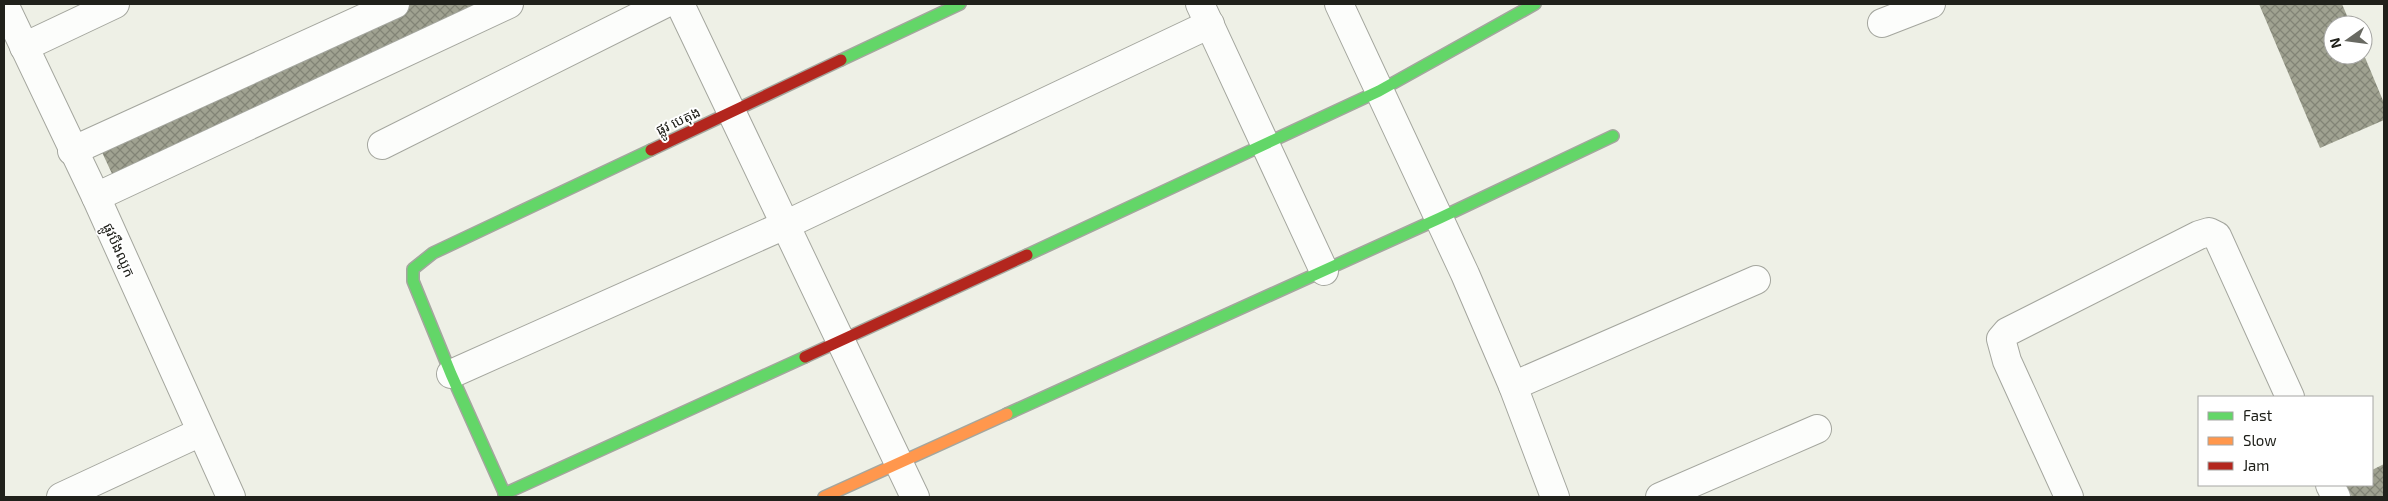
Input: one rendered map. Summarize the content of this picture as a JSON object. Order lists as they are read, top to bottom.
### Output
{
  "streets": {
    "street": ["ផ្លូវ បេតុង", "ផ្លូវបឹងឈូក"]
  },
  "legend": ["Fast", "Slow", "Jam"],
  "north": "left"
}
